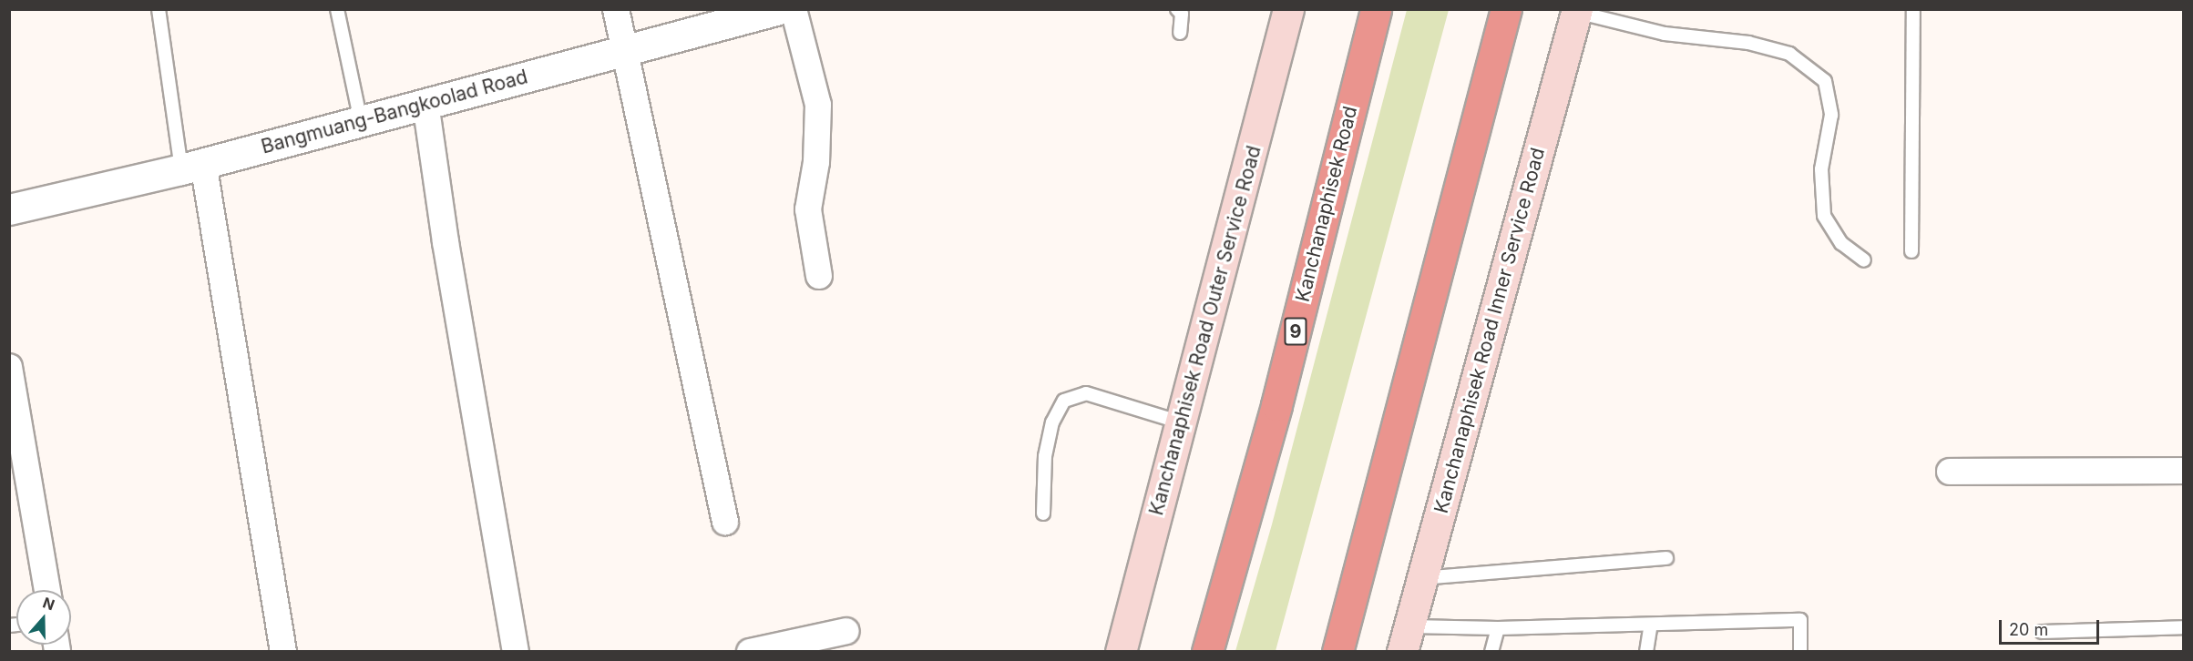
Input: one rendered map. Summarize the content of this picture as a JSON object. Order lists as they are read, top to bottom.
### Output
{
  "streets": {
    "highway": ["Kanchanaphisek Road", "9"],
    "main road": ["Kanchanaphisek Road Outer Service Road", "Kanchanaphisek Road Inner Service Road"],
    "street": ["Bangmuang-Bangkoolad Road"]
  },
  "scale_bar": "20 m",
  "north": "top"
}
